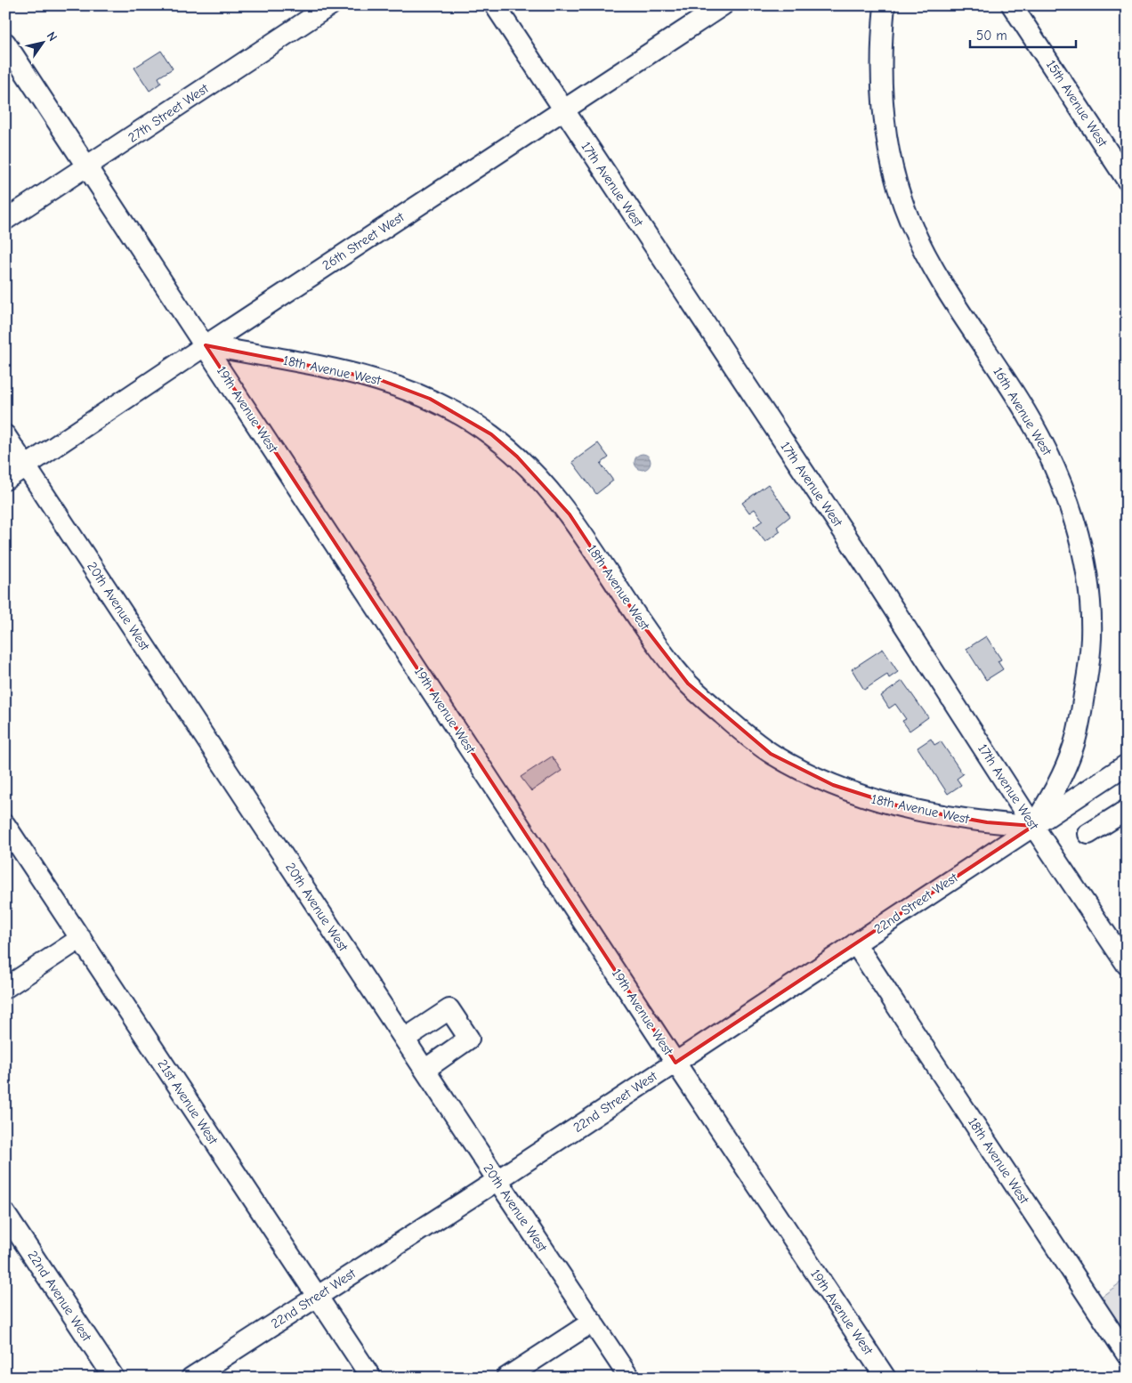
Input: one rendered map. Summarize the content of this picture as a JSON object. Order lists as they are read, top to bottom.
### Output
{
  "streets": {
    "street": [
      "15th Avenue West",
      "27th Street West",
      "17th Avenue West",
      "26th Street West",
      "18th Avenue West",
      "19th Avenue West",
      "16th Avenue West",
      "20th Avenue West",
      "22nd Street West",
      "21st Avenue West",
      "22nd Avenue West"
    ]
  },
  "crossings": [
    ["27th Street West", "19th Avenue West"],
    ["17th Avenue West", "26th Street West"],
    ["17th Avenue West", "18th Avenue West"],
    ["17th Avenue West", "16th Avenue West"],
    ["17th Avenue West", "22nd Street West"],
    ["26th Street West", "18th Avenue West"],
    ["26th Street West", "19th Avenue West"],
    ["26th Street West", "20th Avenue West"],
    ["18th Avenue West", "19th Avenue West"],
    ["18th Avenue West", "16th Avenue West"],
    ["18th Avenue West", "22nd Street West"],
    ["19th Avenue West", "22nd Street West"],
    ["16th Avenue West", "22nd Street West"],
    ["20th Avenue West", "22nd Street West"],
    ["22nd Street West", "21st Avenue West"]
  ],
  "scale_bar": "50 m",
  "north": "top right"
}
